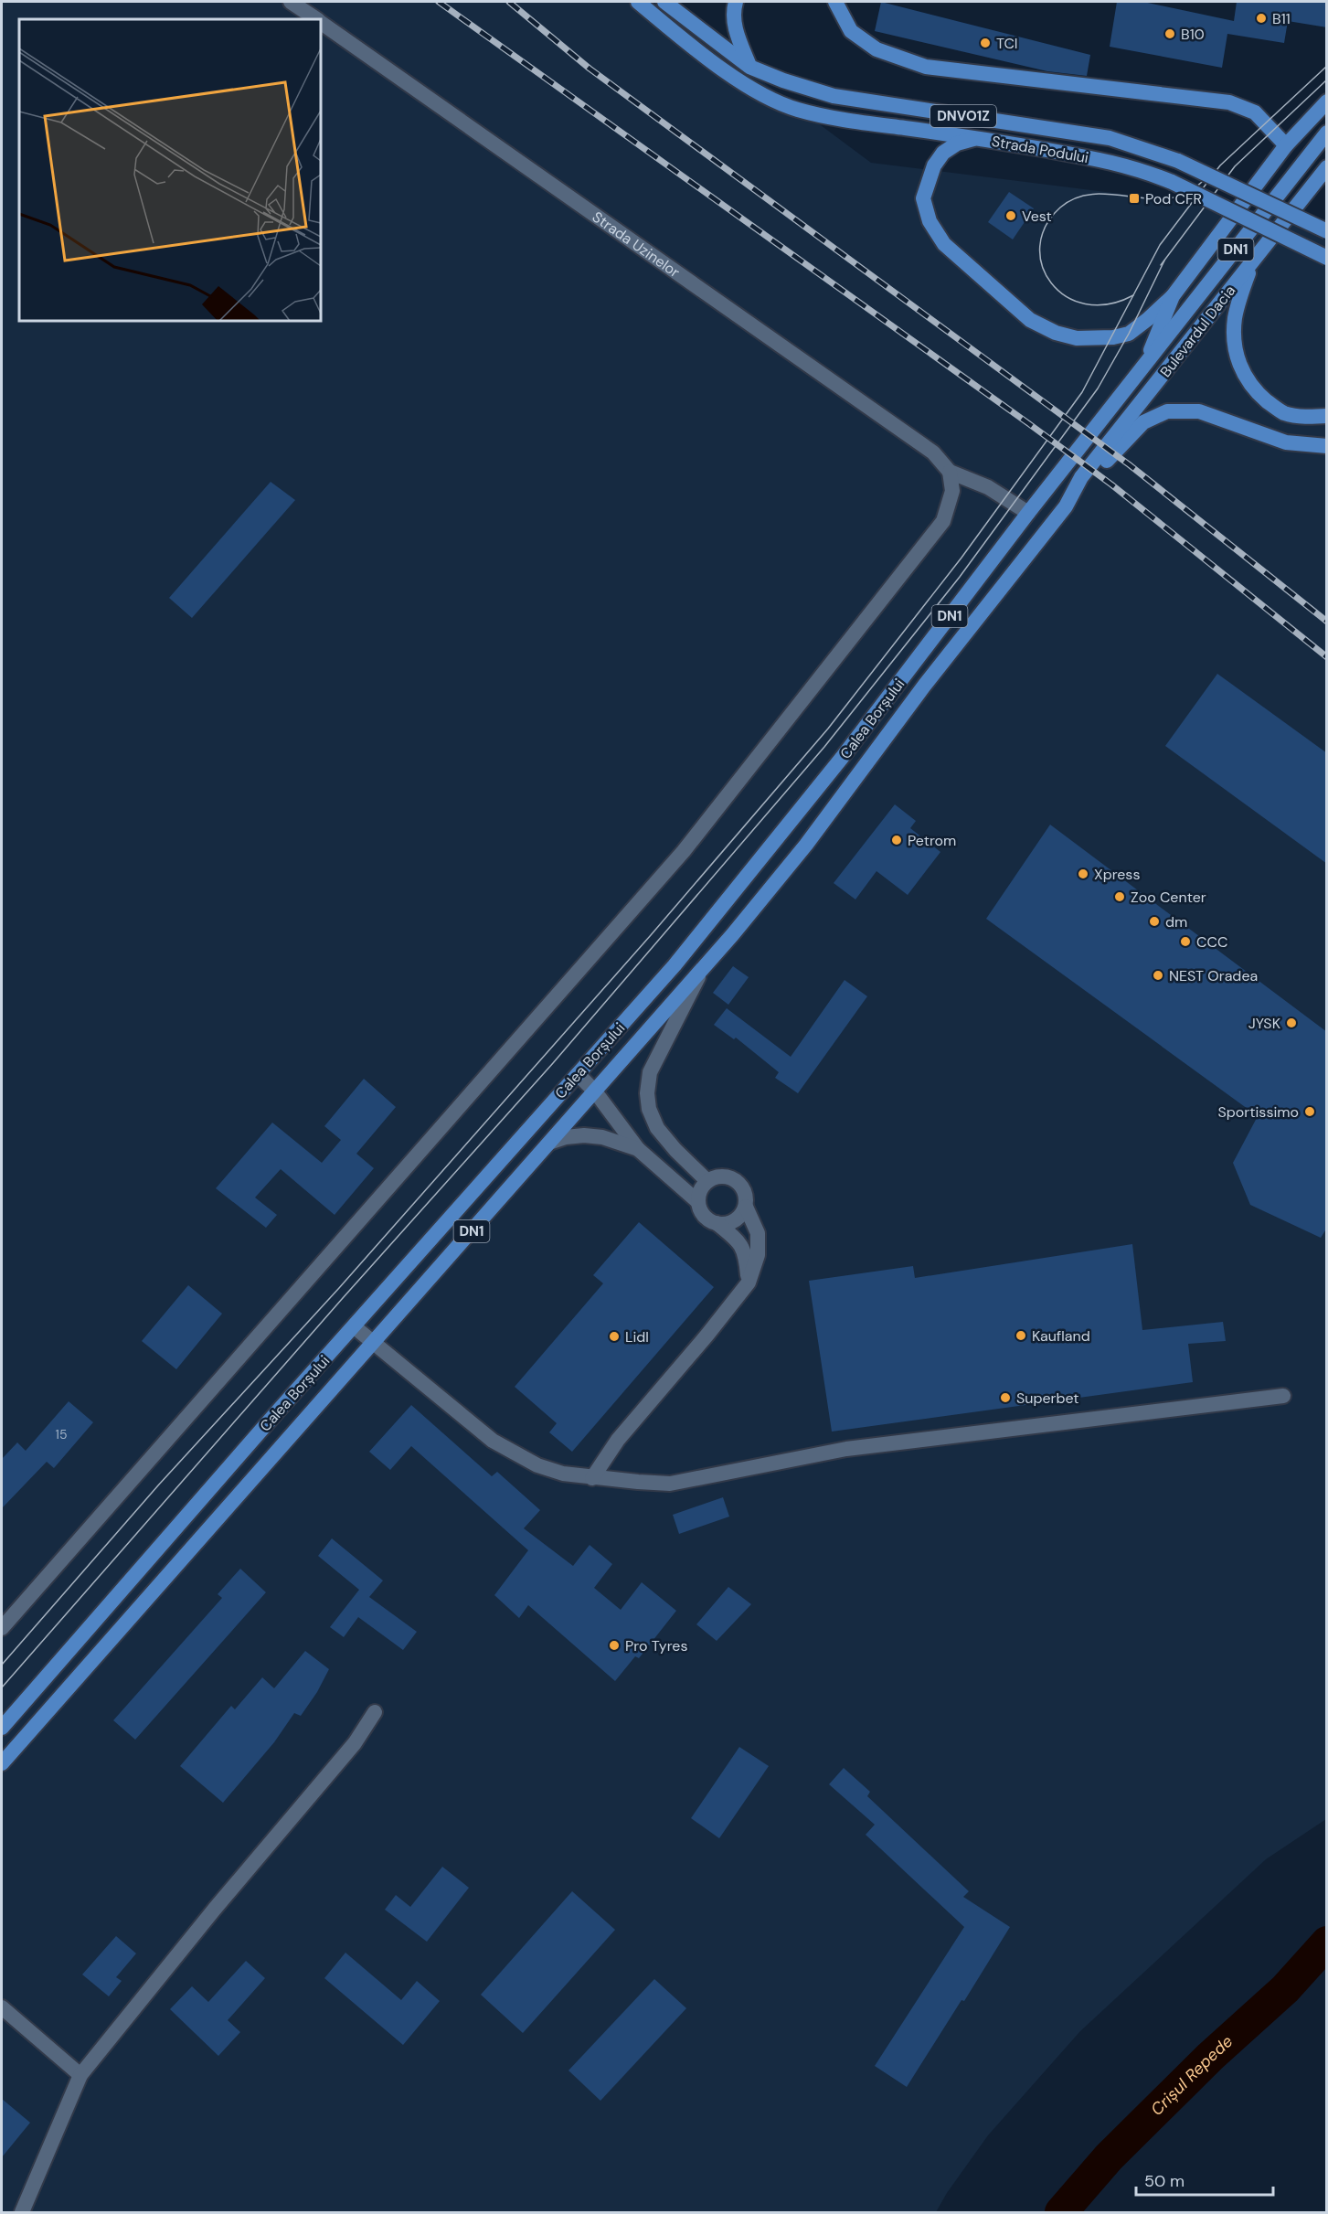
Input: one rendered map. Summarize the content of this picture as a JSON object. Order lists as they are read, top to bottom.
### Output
{
  "streets": {
    "main road": [
      "DNVO1Z",
      "Strada Podului",
      "DN1",
      "Bulevardul Dacia",
      "Calea Borșului"
    ],
    "street": ["Strada Uzinelor"]
  },
  "crossings": [
    ["DN1", "Bulevardul Dacia"],
    ["Bulevardul Dacia", "Calea Borșului"]
  ],
  "water": ["Crișul Repede"],
  "places": {
    "other": [
      "B11",
      "B10",
      "TCI",
      "Vest",
      "Petrom",
      "Xpress",
      "Zoo Center",
      "dm",
      "CCC",
      "NEST Oradea",
      "JYSK",
      "Sportissimo",
      "Kaufland",
      "Lidl",
      "Superbet",
      "Pro Tyres"
    ],
    "transit": ["Pod CFR"]
  },
  "house_numbers": ["15"],
  "scale_bar": "50 m"
}
